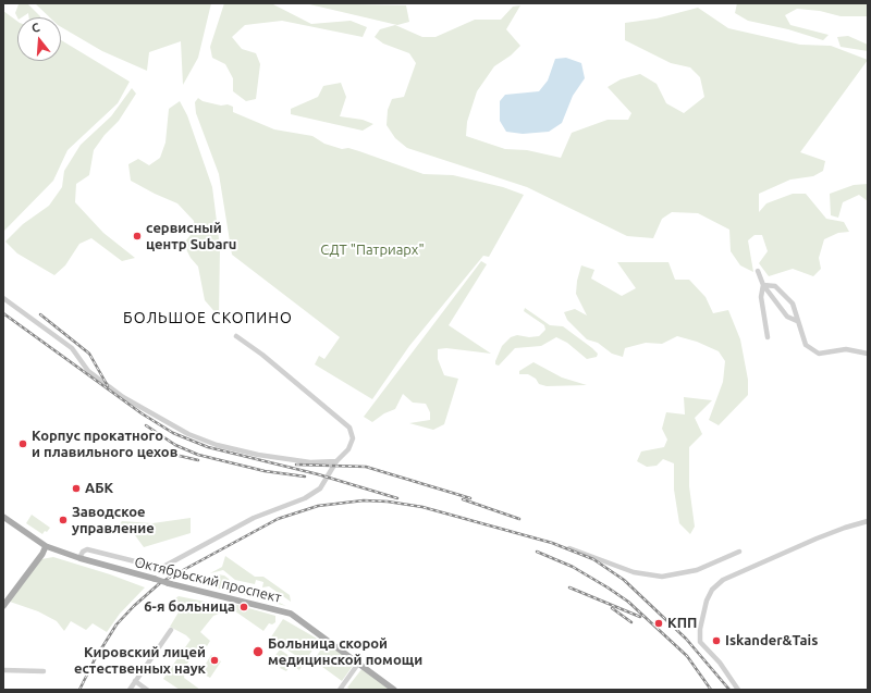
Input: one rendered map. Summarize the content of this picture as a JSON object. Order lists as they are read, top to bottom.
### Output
{
  "streets": {
    "main road": ["Октябрьский проспект"]
  },
  "districts": ["БОЛЬШОЕ СКОПИНО"],
  "parks": ["СДТ \"Патриарх\""],
  "places": [
    "сервисный центр Subaru",
    "Корпус прокатного и плавильного цехов",
    "АБК",
    "Заводское управление",
    "6-я больница",
    "КПП",
    "Iskander&Tais",
    "Больница скорой медицинской помощи",
    "Кировский лицей естественных наук"
  ],
  "north": "top"
}
